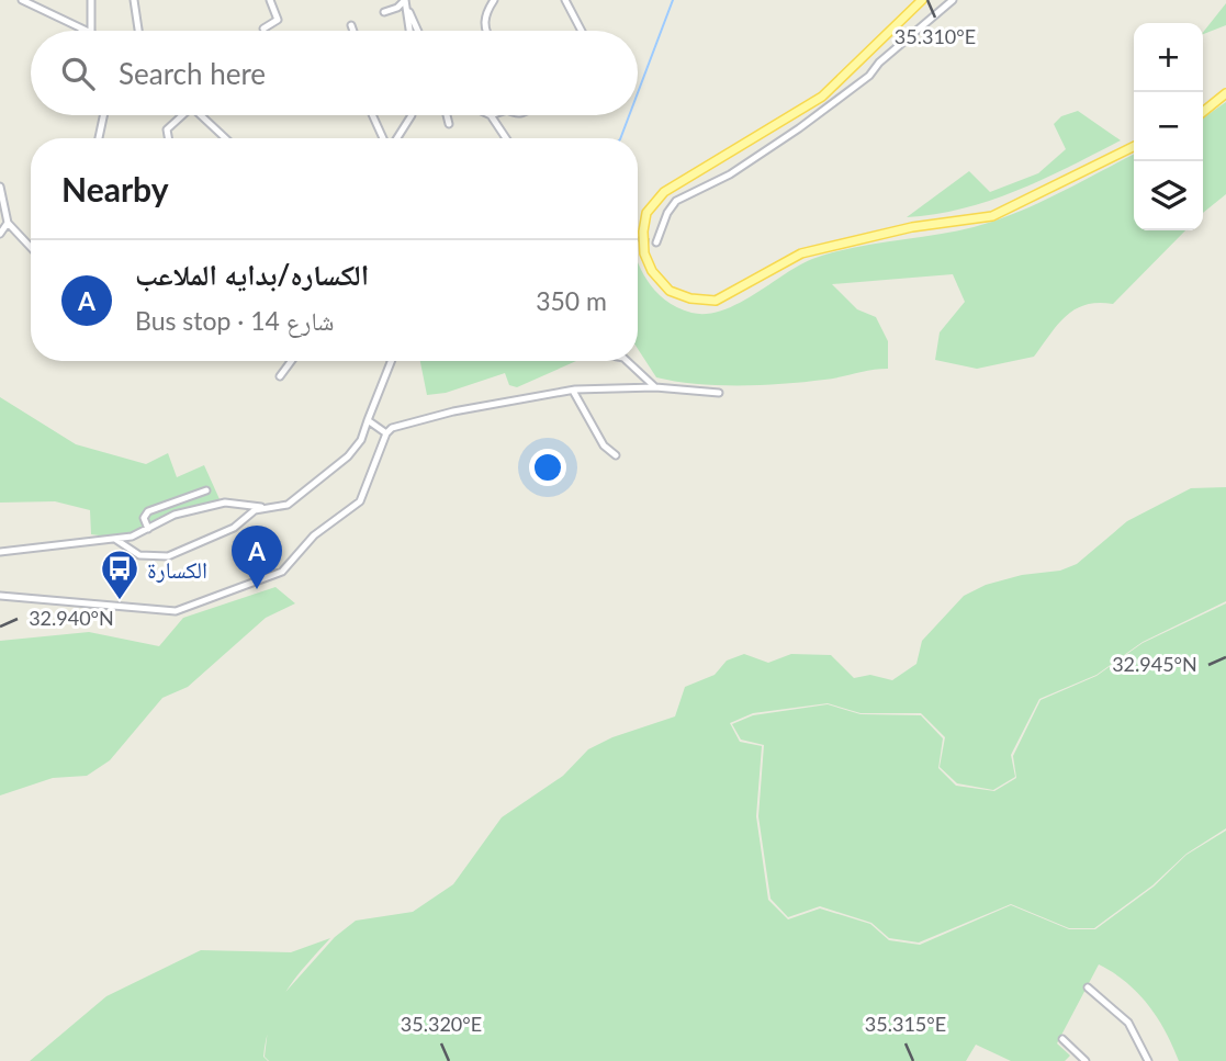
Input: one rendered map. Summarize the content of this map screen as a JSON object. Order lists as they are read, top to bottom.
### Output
{
  "places": {
    "bus stop": ["الكسارة"]
  },
  "page": {
    "map_buttons": ["+", "−"],
    "search": "Search here",
    "heading": "Nearby",
    "list": [
      {
        "mark": "A",
        "name": "الكساره/بدايه الملاعب",
        "note": "Bus stop · شارع 14",
        "value": "350 m"
      }
    ],
    "pins": "A"
  },
  "coordinates": [
    "35.310°E",
    "32.940°N",
    "32.945°N",
    "35.320°E",
    "35.315°E"
  ]
}
